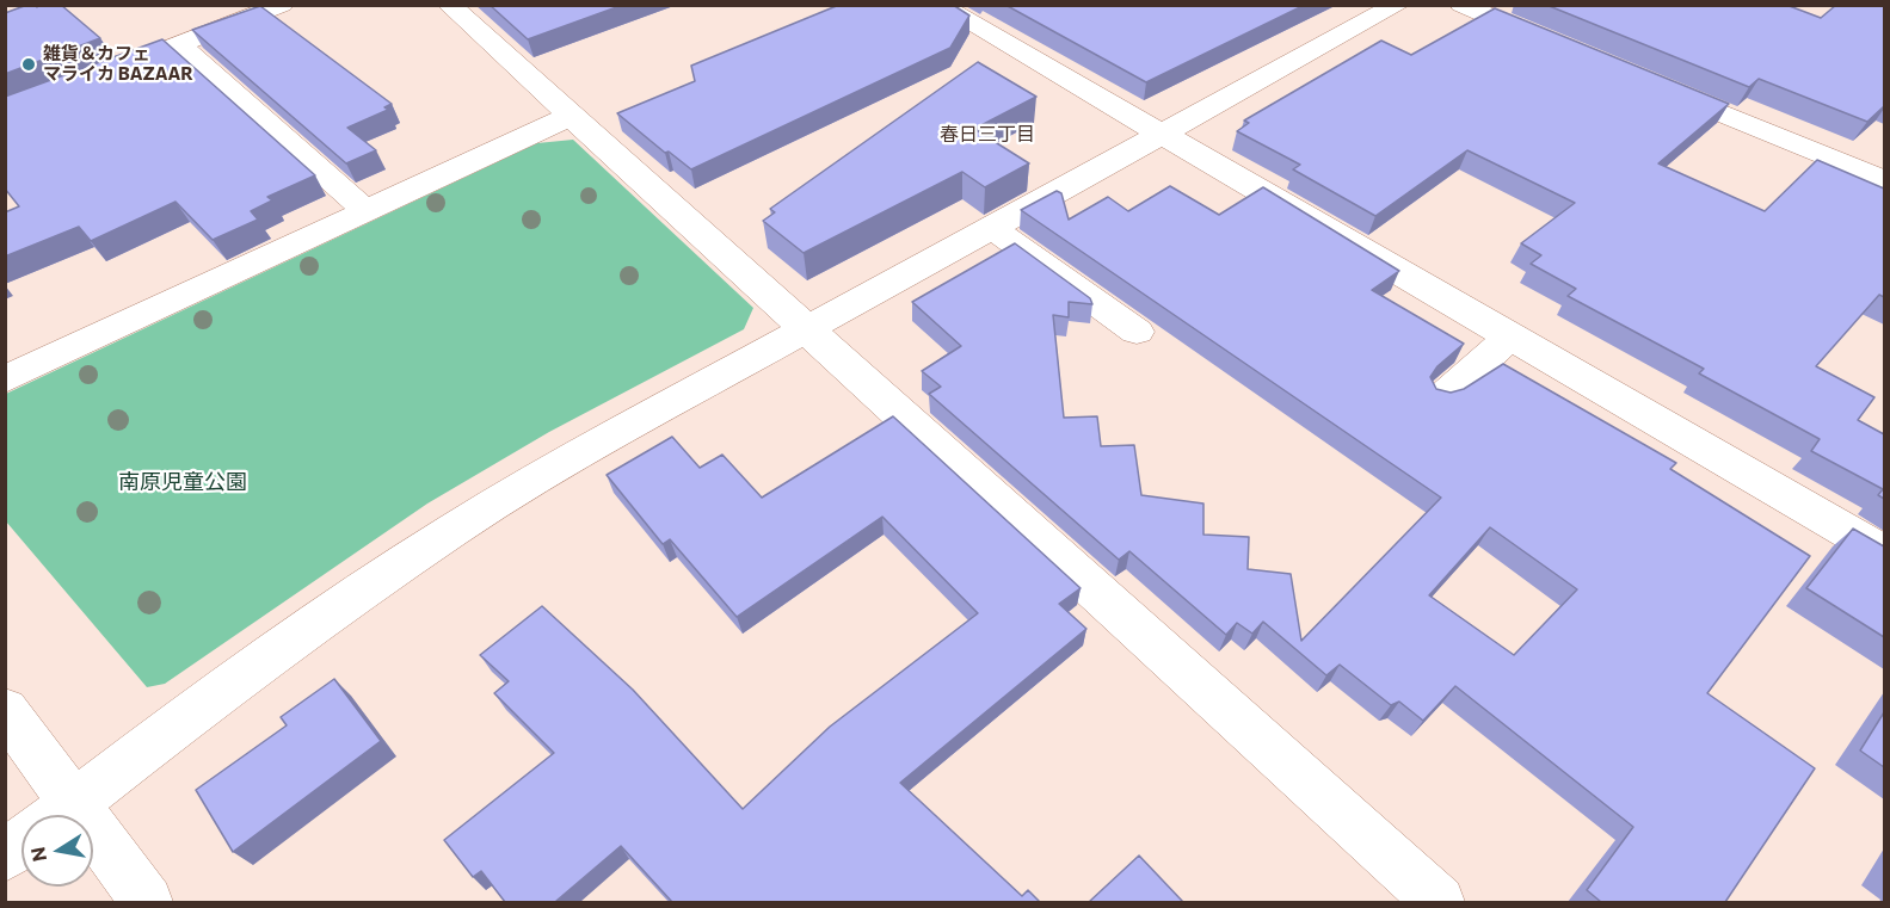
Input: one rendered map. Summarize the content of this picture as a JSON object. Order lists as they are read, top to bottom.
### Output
{
  "districts": ["春日三丁目"],
  "parks": ["南原児童公園"],
  "places": ["雑貨＆カフェ マライカ BAZAAR"],
  "north": "left"
}
